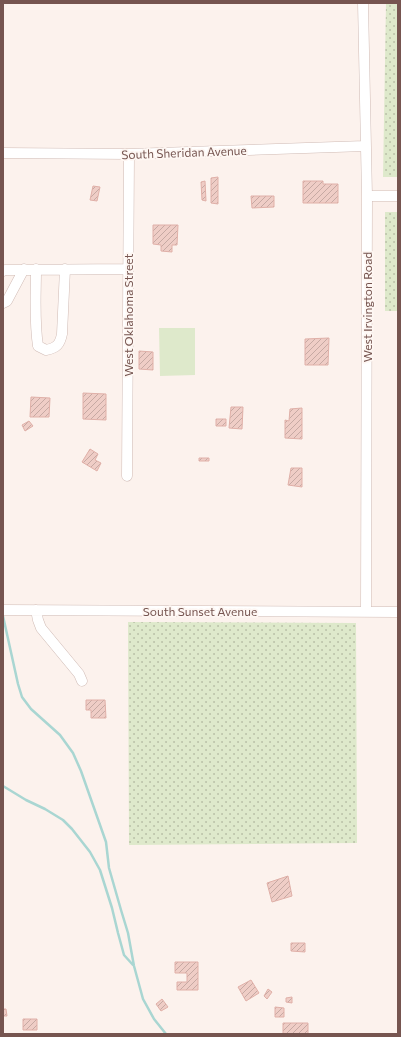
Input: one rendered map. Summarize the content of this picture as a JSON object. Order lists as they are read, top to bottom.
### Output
{
  "streets": {
    "street": [
      "South Sheridan Avenue",
      "West Irvington Road",
      "West Oklahoma Street",
      "South Sunset Avenue"
    ]
  },
  "crossings": [
    ["South Sheridan Avenue", "West Irvington Road"],
    ["South Sheridan Avenue", "West Oklahoma Street"],
    ["West Irvington Road", "South Sunset Avenue"]
  ]
}
